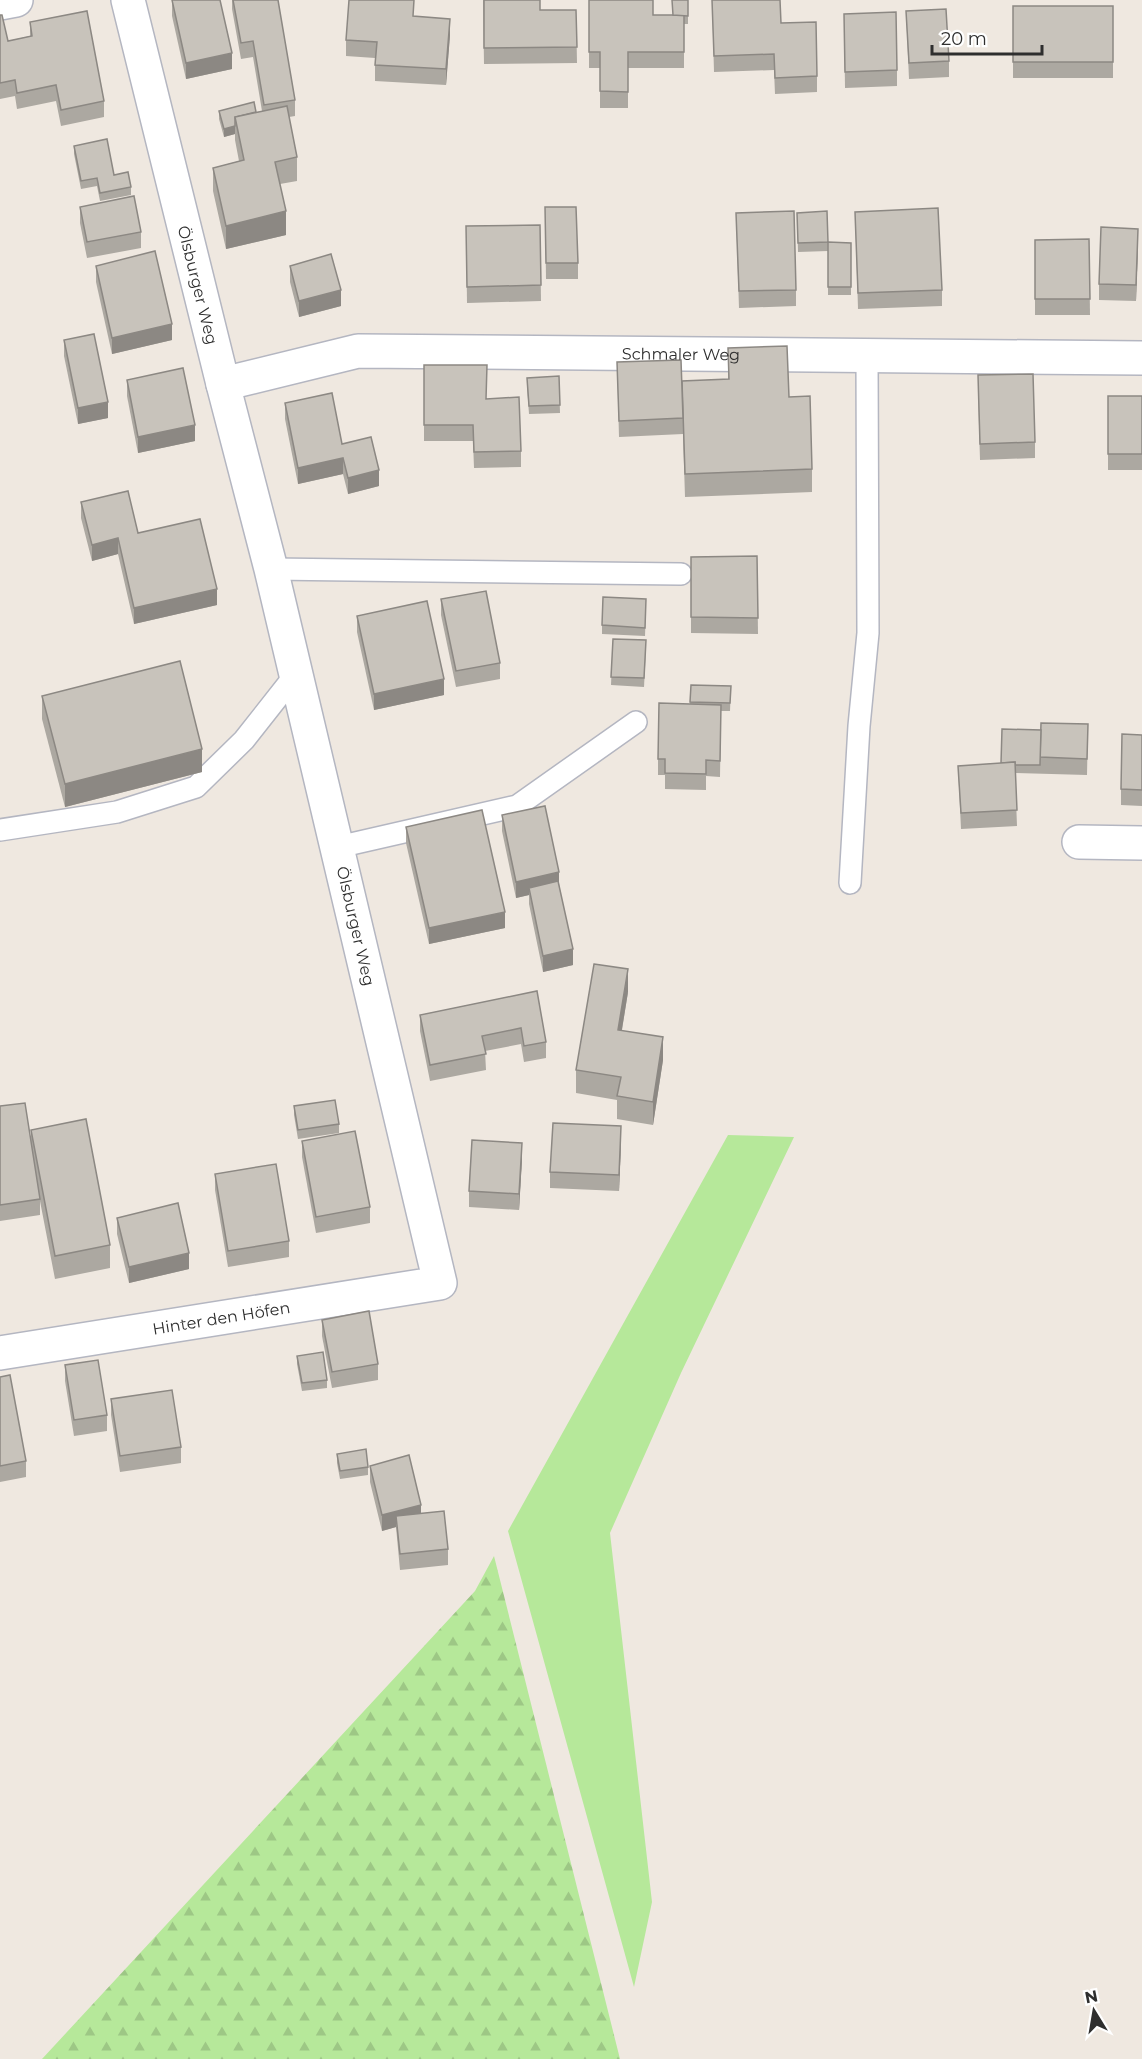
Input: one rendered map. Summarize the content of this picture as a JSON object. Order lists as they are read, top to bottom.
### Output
{
  "streets": {
    "street": ["Ölsburger Weg", "Schmaler Weg", "Hinter den Höfen"]
  },
  "crossings": [
    ["Ölsburger Weg", "Schmaler Weg"],
    ["Ölsburger Weg", "Hinter den Höfen"]
  ],
  "scale_bar": "20 m",
  "north": "top"
}
